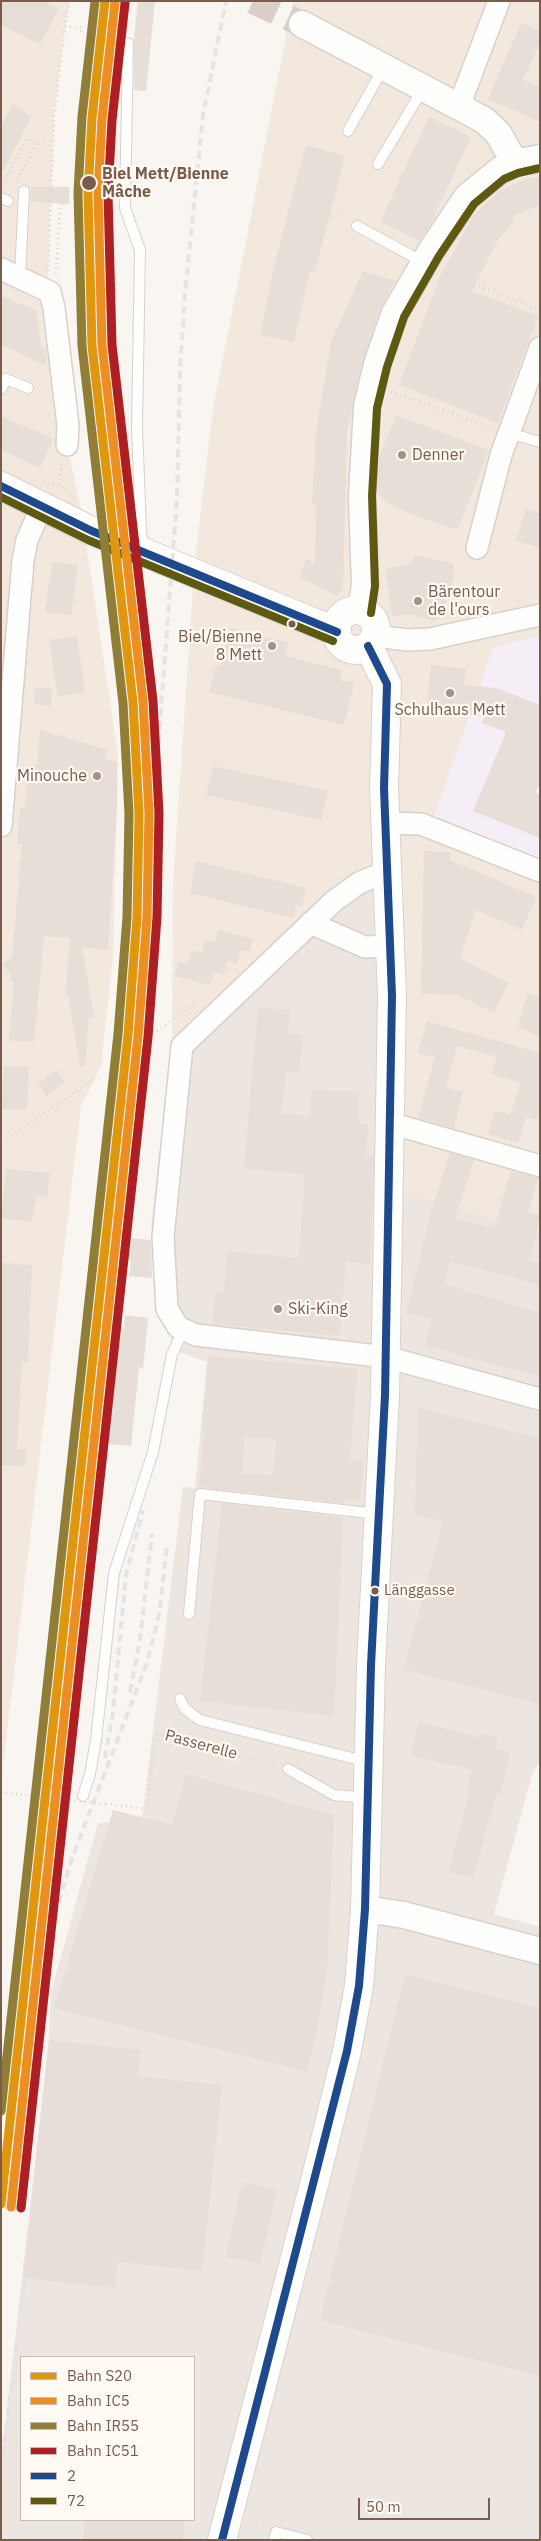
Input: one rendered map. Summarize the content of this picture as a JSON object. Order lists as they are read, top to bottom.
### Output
{
  "streets": {
    "path": ["Passerelle"]
  },
  "places": [
    "Biel Mett/Bienne Mâche",
    "Denner",
    "Bärentour de l'ours",
    "Biel/Bienne 8 Mett",
    "Schulhaus Mett",
    "Minouche",
    "Ski-King",
    "Länggasse"
  ],
  "lines": [
    "rail line S20",
    "rail line IR55",
    "rail line IC5",
    "rail line IC51",
    "transit line 72",
    "transit line 2"
  ],
  "legend": [
    "Bahn S20",
    "Bahn IC5",
    "Bahn IR55",
    "Bahn IC51",
    "2",
    "72"
  ],
  "scale_bar": "50 m"
}
